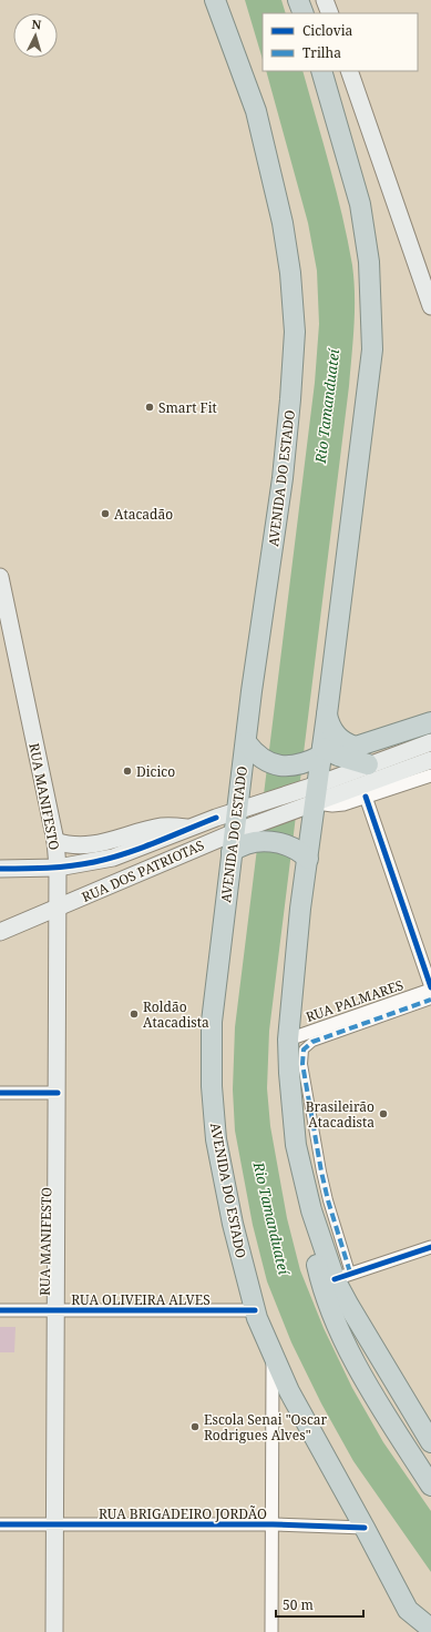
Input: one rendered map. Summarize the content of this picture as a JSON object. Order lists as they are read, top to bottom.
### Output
{
  "streets": {
    "highway": ["AVENIDA DO ESTADO"],
    "main road": ["RUA MANIFESTO", "RUA DOS PATRIOTAS"],
    "street": ["RUA PALMARES", "RUA OLIVEIRA ALVES", "RUA BRIGADEIRO JORDÃO"]
  },
  "crossings": [
    ["AVENIDA DO ESTADO", "RUA DOS PATRIOTAS"],
    ["AVENIDA DO ESTADO", "RUA OLIVEIRA ALVES"],
    ["AVENIDA DO ESTADO", "RUA BRIGADEIRO JORDÃO"],
    ["RUA MANIFESTO", "RUA DOS PATRIOTAS"],
    ["RUA MANIFESTO", "RUA OLIVEIRA ALVES"],
    ["RUA MANIFESTO", "RUA BRIGADEIRO JORDÃO"]
  ],
  "water": ["Rio Tamanduateí"],
  "places": [
    "Smart Fit",
    "Atacadão",
    "Dicico",
    "Roldão Atacadista",
    "Brasileirão Atacadista",
    "Escola Senai \"Oscar Rodrigues Alves\""
  ],
  "legend": ["Ciclovia", "Trilha"],
  "scale_bar": "50 m",
  "north": "top"
}
